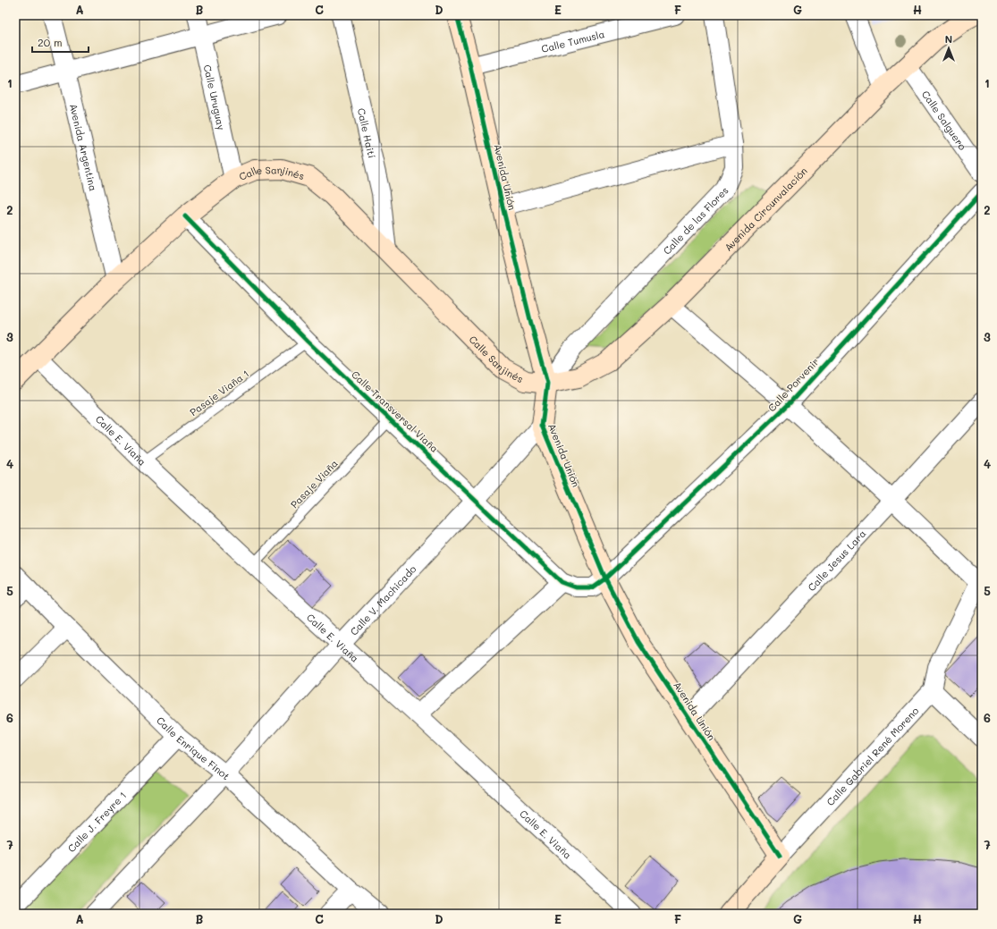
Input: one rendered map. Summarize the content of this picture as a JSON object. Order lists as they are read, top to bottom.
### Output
{
  "streets": {
    "main road": [
      "Avenida Unión",
      "Calle Sanjinés",
      "Avenida Circunvalación",
      "Calle Gabriel René Moreno"
    ],
    "street": [
      "Calle Tumusla",
      "Calle Uruguay",
      "Calle Salguero",
      "Calle Haití",
      "Avenida Argentina",
      "Calle de las Flores",
      "Calle Porvenir",
      "Calle Transversal Viaña",
      "Calle E. Viaña",
      "Calle Jesus Lara",
      "Calle V. Machicado",
      "Calle Enrique Finot",
      "Calle J. Freyre 1"
    ],
    "lane": ["Pasaje Viaña 1", "Pasaje Viaña"]
  },
  "crossings": [
    ["Calle Tumusla", "Avenida Unión"],
    ["Calle Uruguay", "Calle Sanjinés"],
    ["Calle Salguero", "Avenida Circunvalación"],
    ["Calle Haití", "Calle Sanjinés"],
    ["Avenida Argentina", "Calle Sanjinés"],
    ["Avenida Unión", "Calle Sanjinés"],
    ["Avenida Unión", "Avenida Circunvalación"],
    ["Avenida Unión", "Calle de las Flores"],
    ["Avenida Unión", "Calle Porvenir"],
    ["Avenida Unión", "Calle Transversal Viaña"],
    ["Avenida Unión", "Calle Jesus Lara"],
    ["Avenida Unión", "Calle V. Machicado"],
    ["Avenida Unión", "Calle Gabriel René Moreno"],
    ["Calle Sanjinés", "Avenida Circunvalación"],
    ["Calle Sanjinés", "Calle de las Flores"],
    ["Calle Sanjinés", "Calle Transversal Viaña"],
    ["Calle Sanjinés", "Calle E. Viaña"],
    ["Avenida Circunvalación", "Calle de las Flores"],
    ["Calle Porvenir", "Calle Transversal Viaña"],
    ["Pasaje Viaña 1", "Calle Transversal Viaña"],
    ["Pasaje Viaña 1", "Calle E. Viaña"],
    ["Calle Transversal Viaña", "Pasaje Viaña"],
    ["Calle Transversal Viaña", "Calle V. Machicado"],
    ["Calle E. Viaña", "Pasaje Viaña"],
    ["Calle E. Viaña", "Calle V. Machicado"],
    ["Calle V. Machicado", "Calle Enrique Finot"],
    ["Calle Enrique Finot", "Calle J. Freyre 1"]
  ],
  "scale_bar": "20 m",
  "north": "top",
  "grid": {
    "columns": [
      "A",
      "B",
      "C",
      "D",
      "E",
      "F",
      "G",
      "H"
    ],
    "rows": [
      "1",
      "2",
      "3",
      "4",
      "5",
      "6",
      "7"
    ]
  }
}
